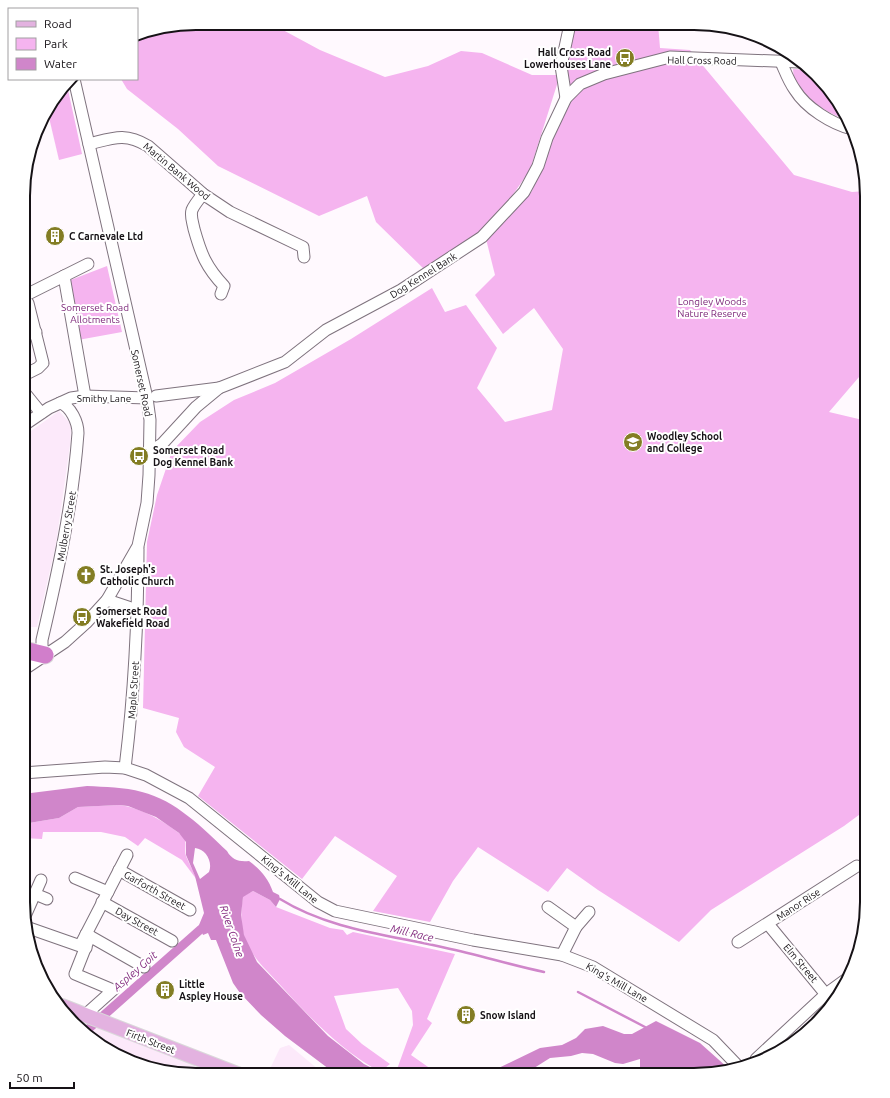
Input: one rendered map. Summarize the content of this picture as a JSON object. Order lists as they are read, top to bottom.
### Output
{
  "streets": {
    "main road": ["Firth Street"],
    "street": [
      "Hall Cross Road",
      "Martin Bank Wood",
      "Dog Kennel Bank",
      "Somerset Road",
      "Smithy Lane",
      "Mulberry Street",
      "Maple Street",
      "King's Mill Lane",
      "Garforth Street",
      "Manor Rise",
      "Day Street",
      "Elm Street"
    ]
  },
  "crossings": [
    ["Hall Cross Road", "Dog Kennel Bank"],
    ["Martin Bank Wood", "Somerset Road"],
    ["Dog Kennel Bank", "Somerset Road"],
    ["Dog Kennel Bank", "Smithy Lane"],
    ["Somerset Road", "Smithy Lane"],
    ["Somerset Road", "Mulberry Street"],
    ["Somerset Road", "Maple Street"],
    ["Smithy Lane", "Mulberry Street"],
    ["Maple Street", "King's Mill Lane"],
    ["Manor Rise", "Elm Street"]
  ],
  "water": ["River Colne", "Mill Race", "Aspley Goit"],
  "parks": ["Longley Woods Nature Reserve", "Somerset Road Allotments"],
  "places": {
    "bus stop": ["Hall Cross Road Lowerhouses Lane", "Somerset Road Dog Kennel Bank", "Somerset Road Wakefield Road"],
    "building": ["C Carnevale Ltd", "Little Aspley House", "Snow Island"],
    "school or university": ["Woodley School and College"],
    "church": ["St. Joseph's Catholic Church"]
  },
  "legend": ["Road", "Park", "Water"],
  "scale_bar": "50 m"
}
